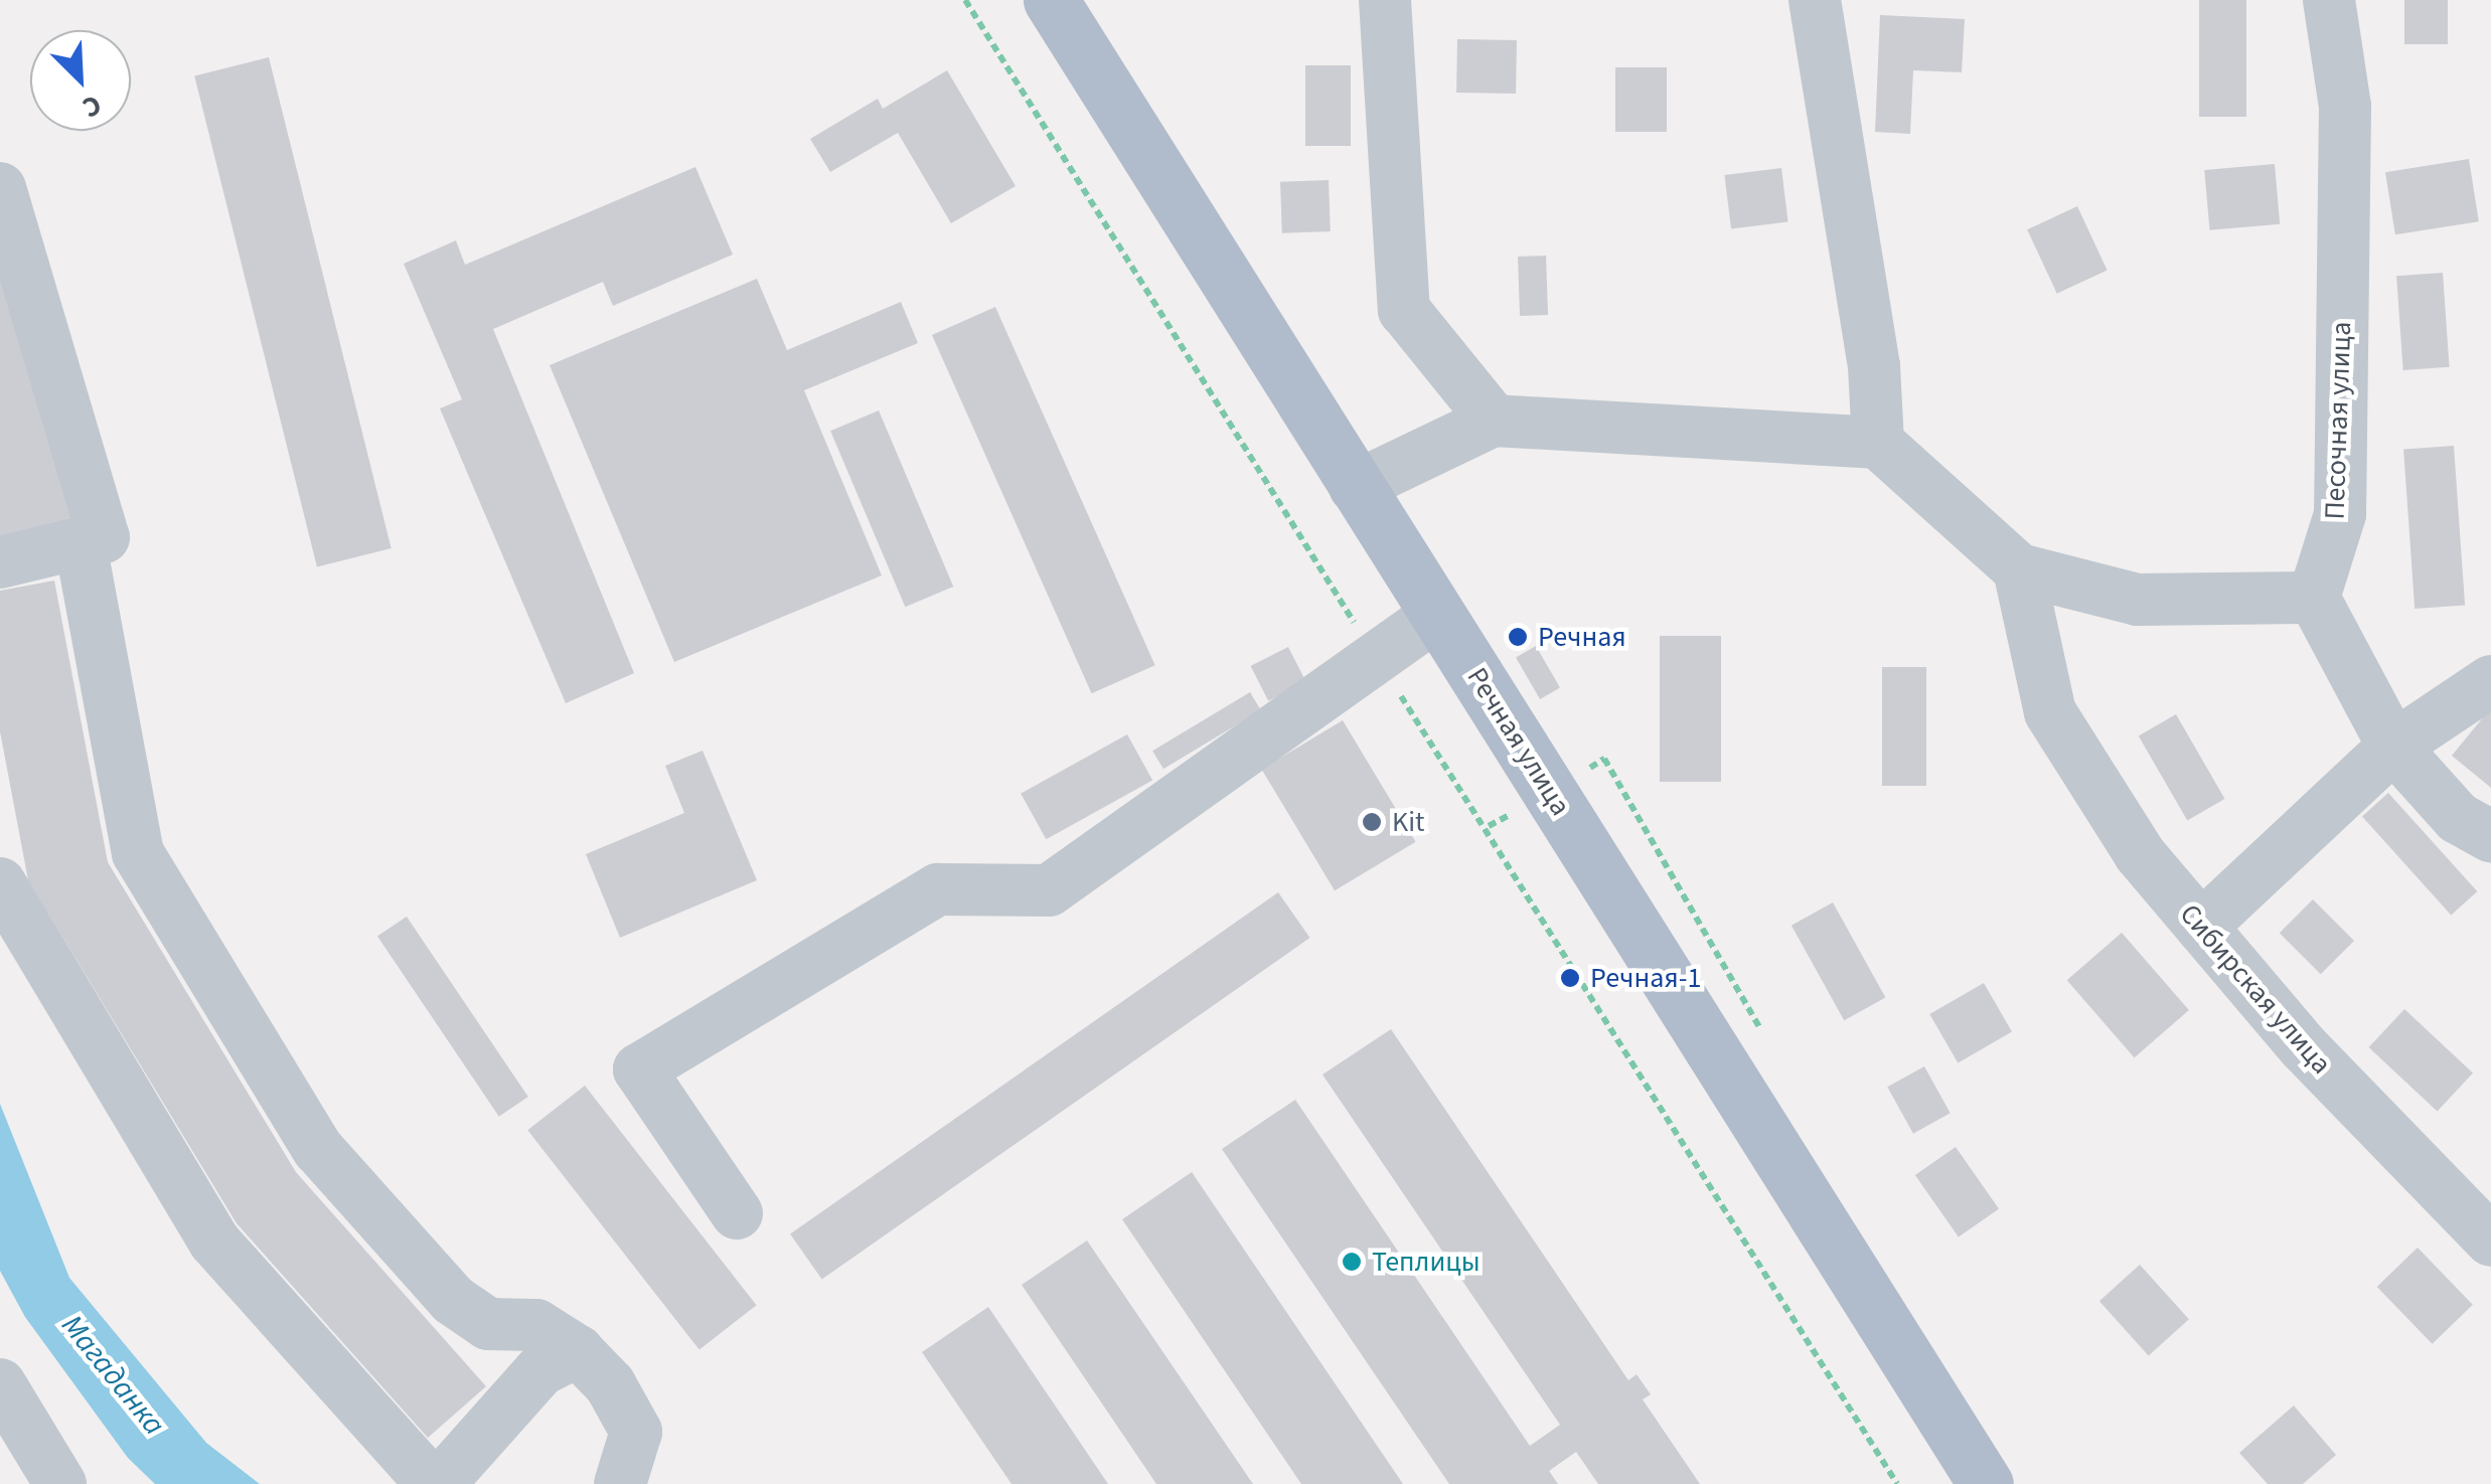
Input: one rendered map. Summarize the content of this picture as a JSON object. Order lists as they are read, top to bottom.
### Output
{
  "streets": {
    "main road": ["Речная улица"],
    "street": ["Песочная улица", "Сибирская улица"]
  },
  "water": ["Магаданка"],
  "places": [
    "Речная",
    "Kit",
    "Речная-1",
    "Теплицы"
  ],
  "north": "bottom right"
}
